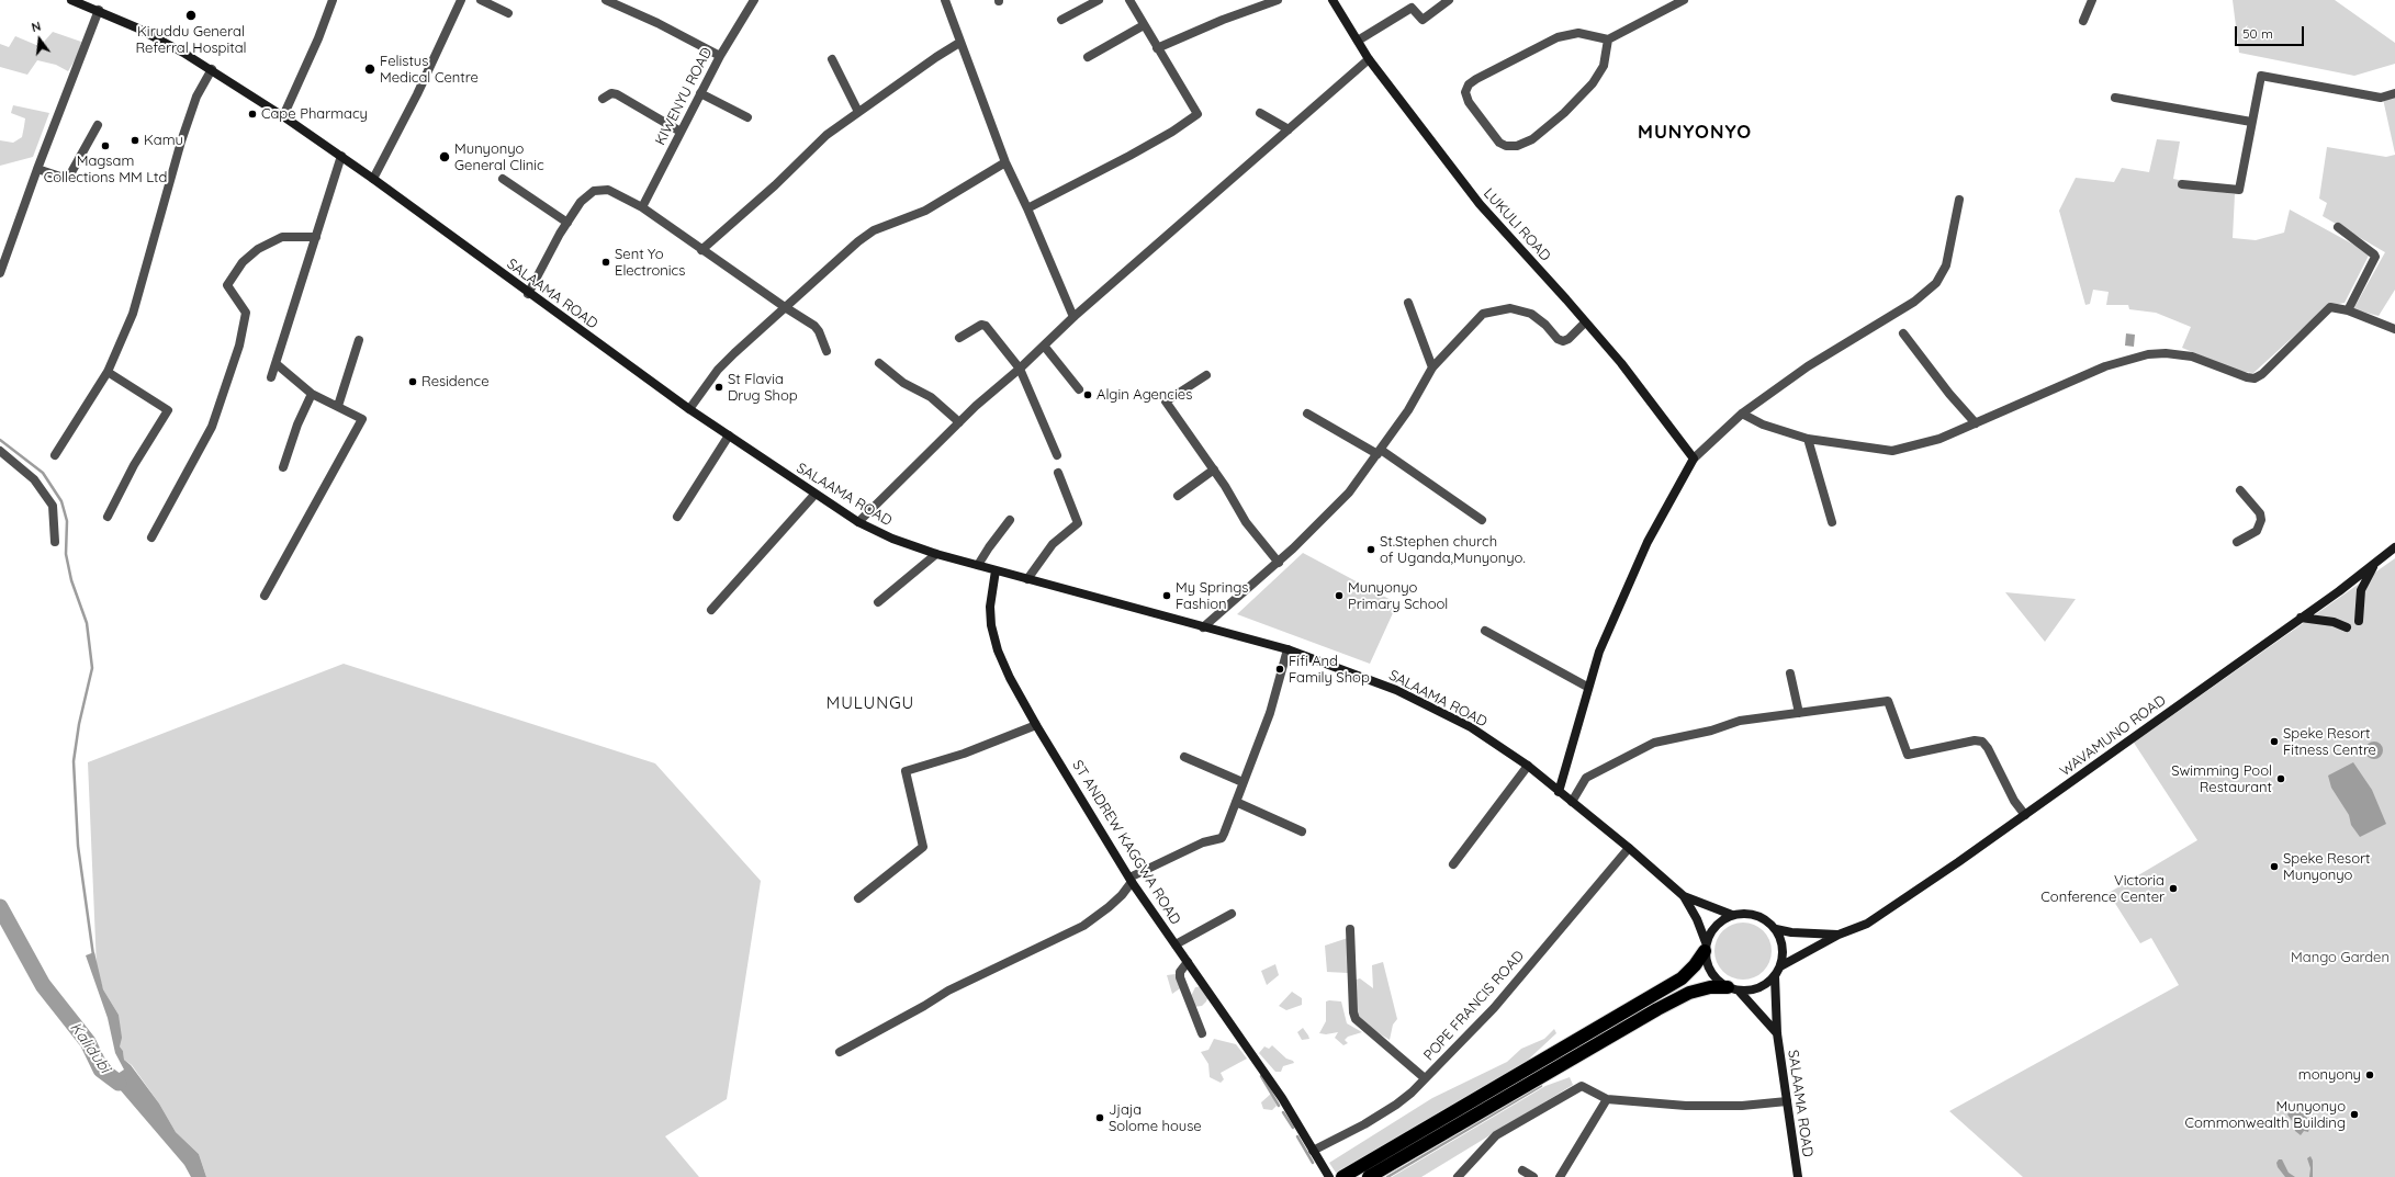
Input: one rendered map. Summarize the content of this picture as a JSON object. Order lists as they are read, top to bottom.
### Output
{
  "streets": {
    "main road": [
      "LUKULI ROAD",
      "SALAAMA ROAD",
      "WAVAMUNO ROAD",
      "ST ANDREW KAGGWA ROAD"
    ],
    "street": ["KIWENYU ROAD", "POPE FRANCIS ROAD"]
  },
  "crossings": [
    ["SALAAMA ROAD", "WAVAMUNO ROAD"],
    ["SALAAMA ROAD", "ST ANDREW KAGGWA ROAD"],
    ["SALAAMA ROAD", "POPE FRANCIS ROAD"],
    ["ST ANDREW KAGGWA ROAD", "POPE FRANCIS ROAD"]
  ],
  "districts": ["MUNYONYO", "MULUNGU"],
  "water": ["Kalidubi"],
  "parks": ["Mango Garden"],
  "places": [
    "Kiruddu General Referral Hospital",
    "Felistus Medical Centre",
    "Cape Pharmacy",
    "Kamu",
    "Magsam Collections MM Ltd",
    "Munyonyo General Clinic",
    "Sent Yo Electronics",
    "Residence",
    "St Flavia Drug Shop",
    "Algin Agencies",
    "St.Stephen church of Uganda,Munyonyo.",
    "My Springs Fashion",
    "Munyonyo Primary School",
    "Fifi And Family Shop",
    "Speke Resort Fitness Centre",
    "Swimming Pool Restaurant",
    "Speke Resort Munyonyo",
    "Victoria Conference Center",
    "monyony",
    "Munyonyo Commonwealth Building",
    "Jjaja Solome house"
  ],
  "scale_bar": "50 m",
  "north": "top"
}
